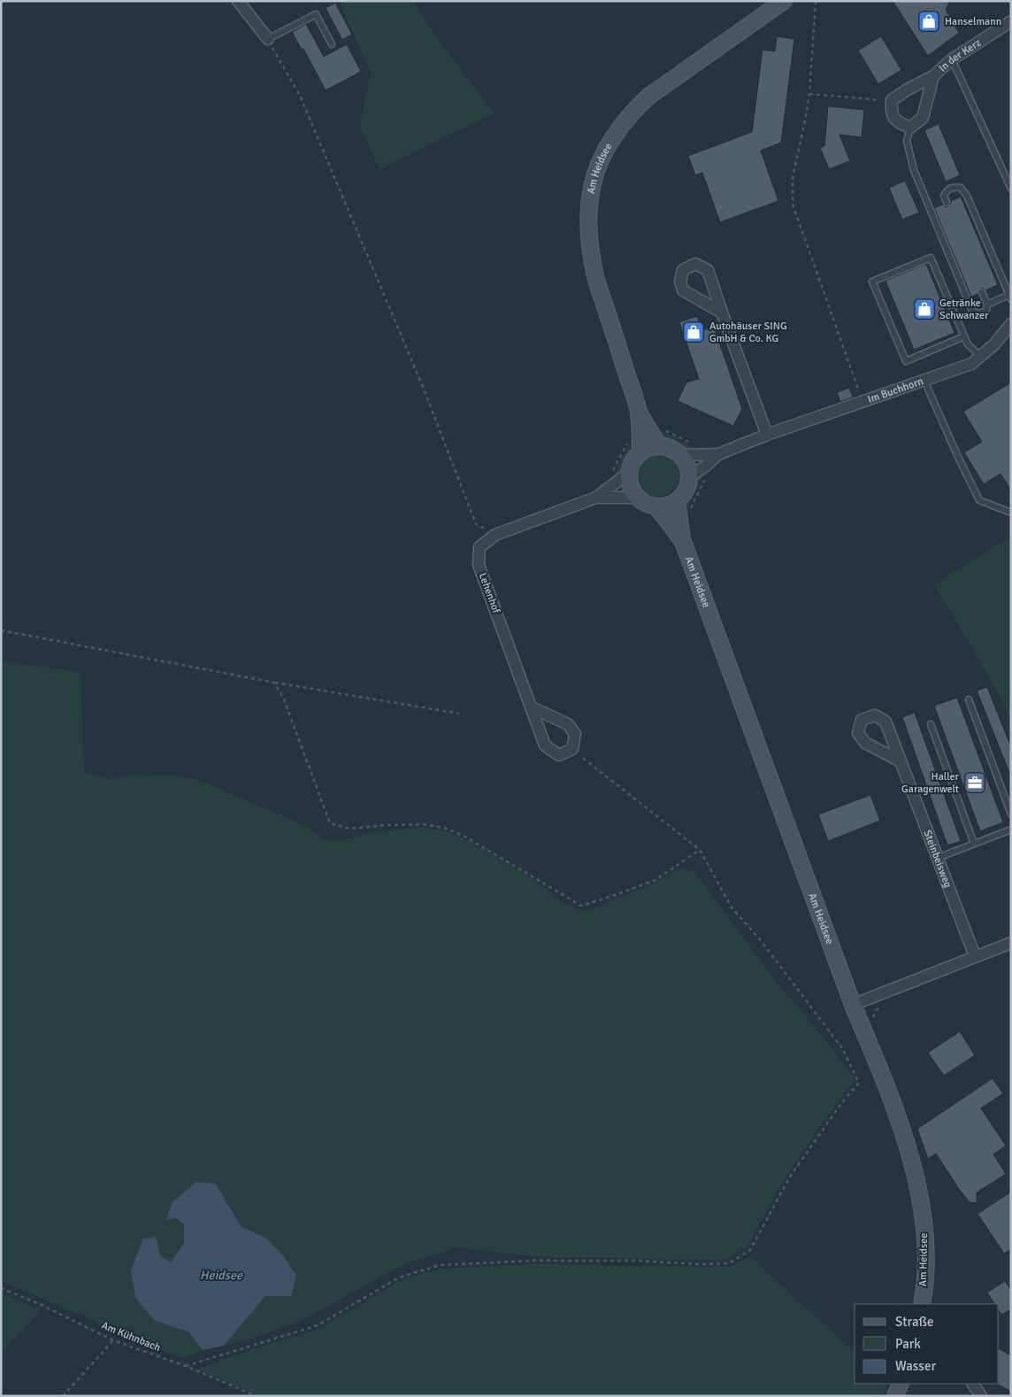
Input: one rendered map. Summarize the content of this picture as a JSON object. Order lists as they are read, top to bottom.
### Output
{
  "streets": {
    "main road": ["Am Heidsee"],
    "street": [
      "In der Kerz",
      "Im Buchhorn",
      "Lehenhof",
      "Steinbeisweg"
    ],
    "path": ["Am Kühnbach"]
  },
  "crossings": [
    ["Am Heidsee", "Im Buchhorn"],
    ["Am Heidsee", "Lehenhof"],
    ["Im Buchhorn", "Lehenhof"]
  ],
  "water": ["Heidsee"],
  "places": {
    "shop": ["Hanselmann", "Getränke Schwanzer", "Autohäuser SING GmbH & Co. KG"],
    "office": ["Haller Garagenwelt"]
  },
  "legend": ["Straße", "Park", "Wasser"]
}
